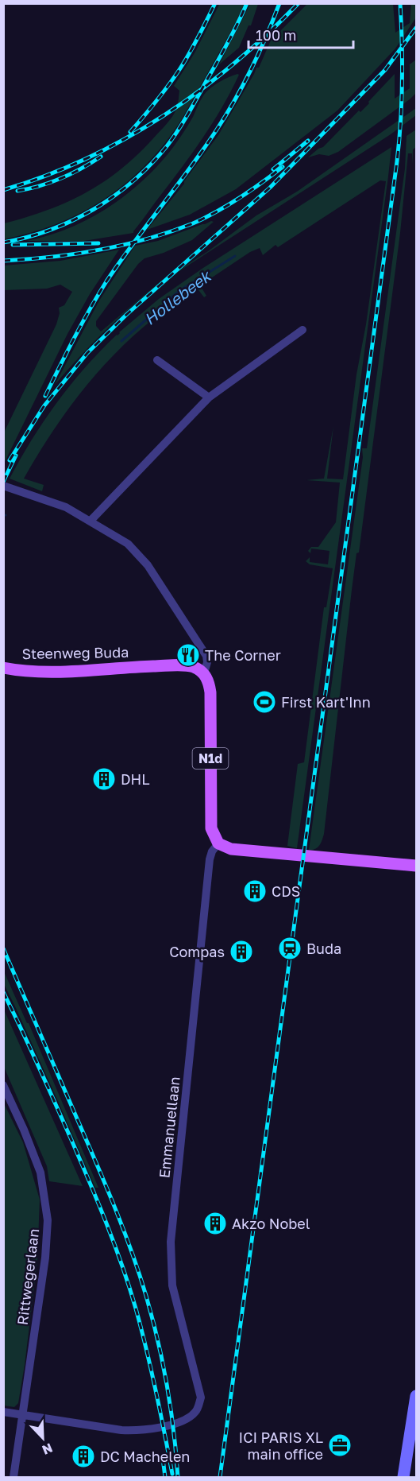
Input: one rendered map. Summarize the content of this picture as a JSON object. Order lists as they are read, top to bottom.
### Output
{
  "streets": {
    "main road": ["Steenweg Buda", "N1d"],
    "street": ["Emmanuellaan", "Rittwegerlaan"]
  },
  "crossings": [
    ["Steenweg Buda", "N1d"],
    ["N1d", "Emmanuellaan"],
    ["Emmanuellaan", "Rittwegerlaan"]
  ],
  "water": ["Hollebeek"],
  "places": {
    "restaurant": ["The Corner"],
    "sports": ["First Kart'Inn"],
    "building": [
      "DHL",
      "CDS",
      "Compas",
      "Akzo Nobel",
      "DC Machelen"
    ],
    "station": ["Buda"],
    "office": ["ICI PARIS XL main office"]
  },
  "scale_bar": "100 m",
  "north": "bottom right"
}
